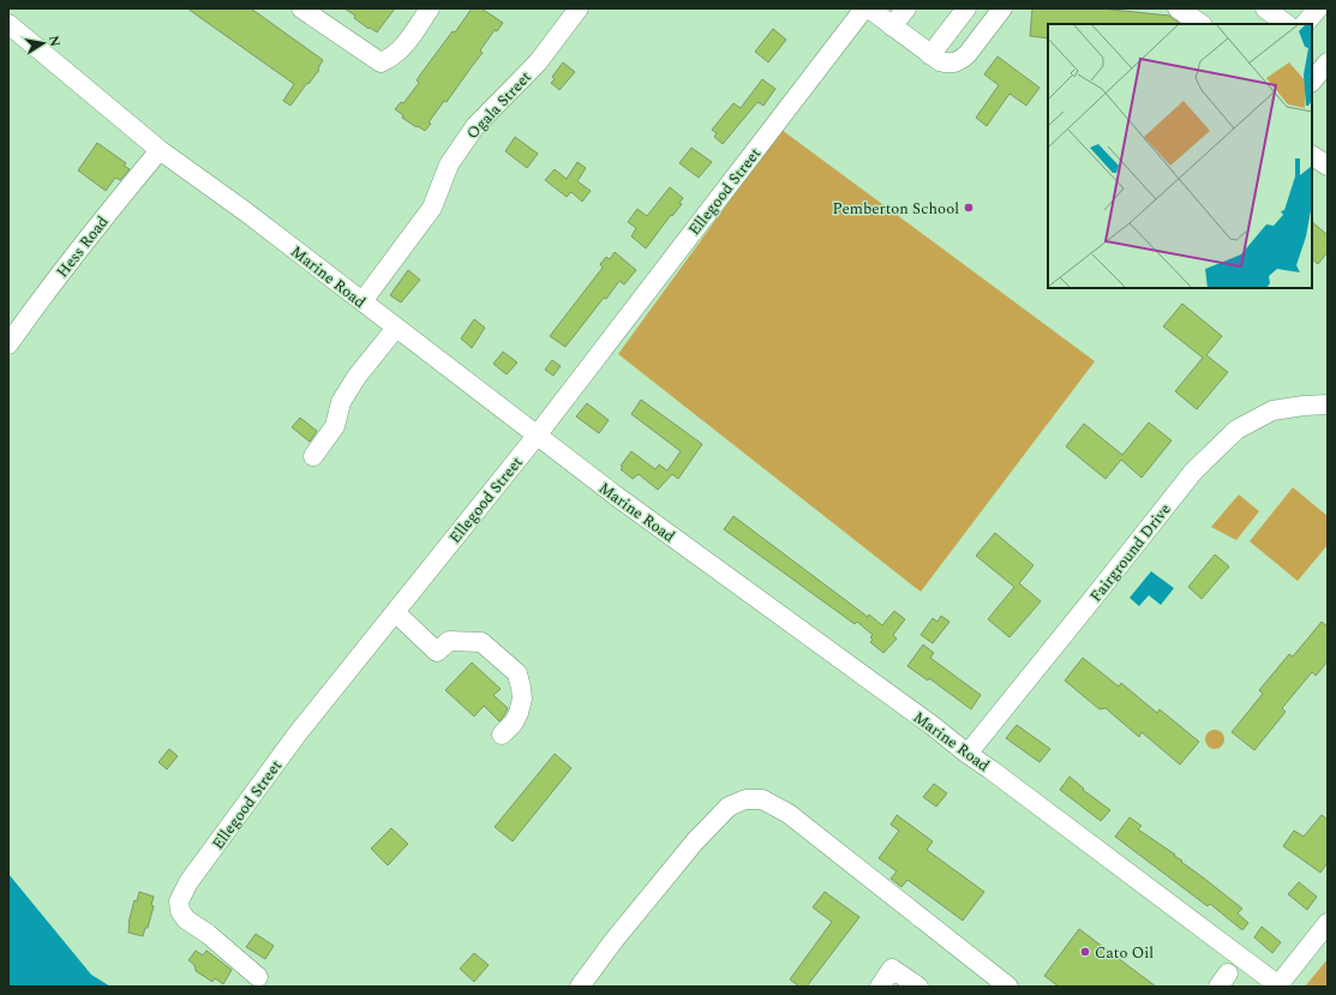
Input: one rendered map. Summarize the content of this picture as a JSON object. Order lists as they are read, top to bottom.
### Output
{
  "streets": {
    "street": [
      "Ogala Street",
      "Ellegood Street",
      "Hess Road",
      "Marine Road",
      "Fairground Drive"
    ]
  },
  "crossings": [
    ["Ogala Street", "Marine Road"],
    ["Ellegood Street", "Marine Road"],
    ["Hess Road", "Marine Road"],
    ["Marine Road", "Fairground Drive"]
  ],
  "places": ["Pemberton School", "Cato Oil"],
  "north": "right"
}
